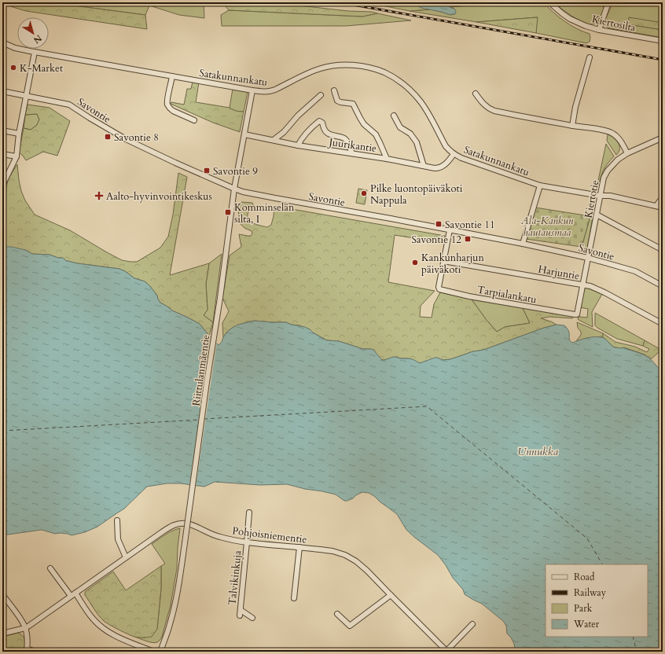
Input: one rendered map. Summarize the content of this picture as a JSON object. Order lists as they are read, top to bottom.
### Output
{
  "streets": {
    "street": [
      "Kiertosilta",
      "Satakunnankatu",
      "Savontie",
      "Juurikantie",
      "Kiertotie",
      "Harjuntie",
      "Tarpialankatu",
      "Riittulanmäentie",
      "Pohjoisniementie",
      "Talvikinkuja"
    ]
  },
  "crossings": [
    ["Satakunnankatu", "Juurikantie"],
    ["Satakunnankatu", "Kiertotie"],
    ["Satakunnankatu", "Riittulanmäentie"],
    ["Savontie", "Kiertotie"],
    ["Savontie", "Riittulanmäentie"],
    ["Juurikantie", "Riittulanmäentie"],
    ["Kiertotie", "Harjuntie"],
    ["Kiertotie", "Tarpialankatu"],
    ["Harjuntie", "Tarpialankatu"],
    ["Pohjoisniementie", "Talvikinkuja"]
  ],
  "water": ["Unnukka"],
  "parks": ["Ala-Kankun hautausmaa"],
  "places": {
    "other": ["K-Market", "Pilke luontopäiväkoti Nappula", "Kankunharjun päiväkoti"],
    "transit": [
      "Savontie 8",
      "Savontie 9",
      "Komminselän silta, I",
      "Savontie 11",
      "Savontie 12"
    ],
    "health": ["Aalto-hyvinvointikeskus"]
  },
  "legend": [
    "Road",
    "Railway",
    "Park",
    "Water"
  ],
  "north": "bottom right"
}
